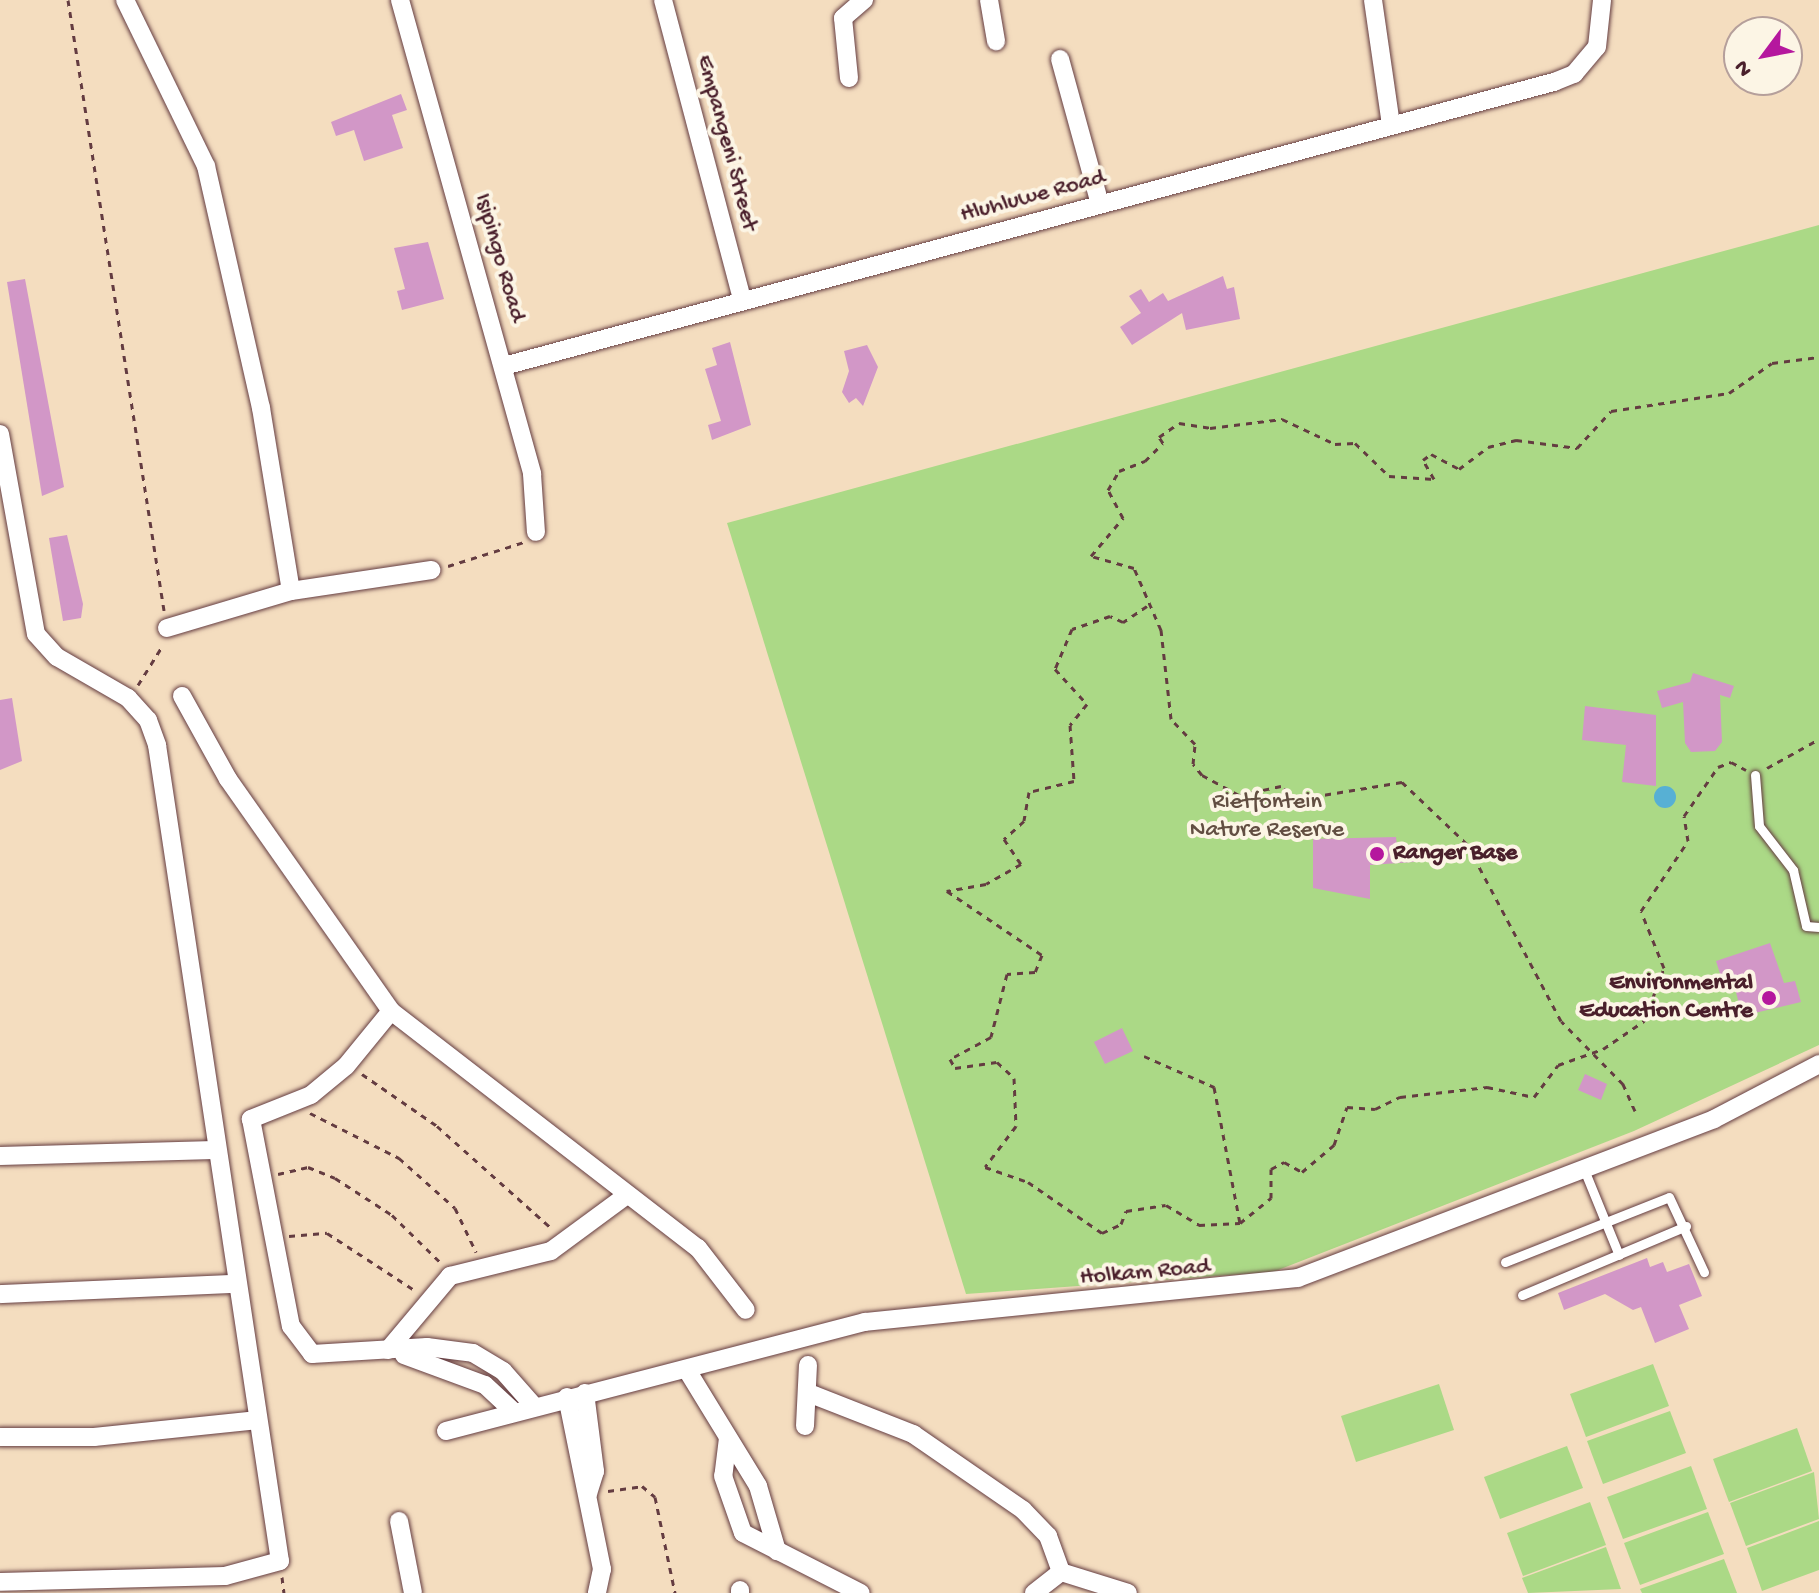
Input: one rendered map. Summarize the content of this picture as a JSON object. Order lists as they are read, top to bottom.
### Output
{
  "streets": {
    "street": [
      "Empangeni Street",
      "Hluhluwe Road",
      "Isipingo Road",
      "Holkam Road"
    ]
  },
  "crossings": [
    ["Empangeni Street", "Hluhluwe Road"],
    ["Hluhluwe Road", "Isipingo Road"]
  ],
  "parks": ["Rietfontein Nature Reserve"],
  "places": ["Ranger Base", "Environmental Education Centre"],
  "north": "bottom left"
}
